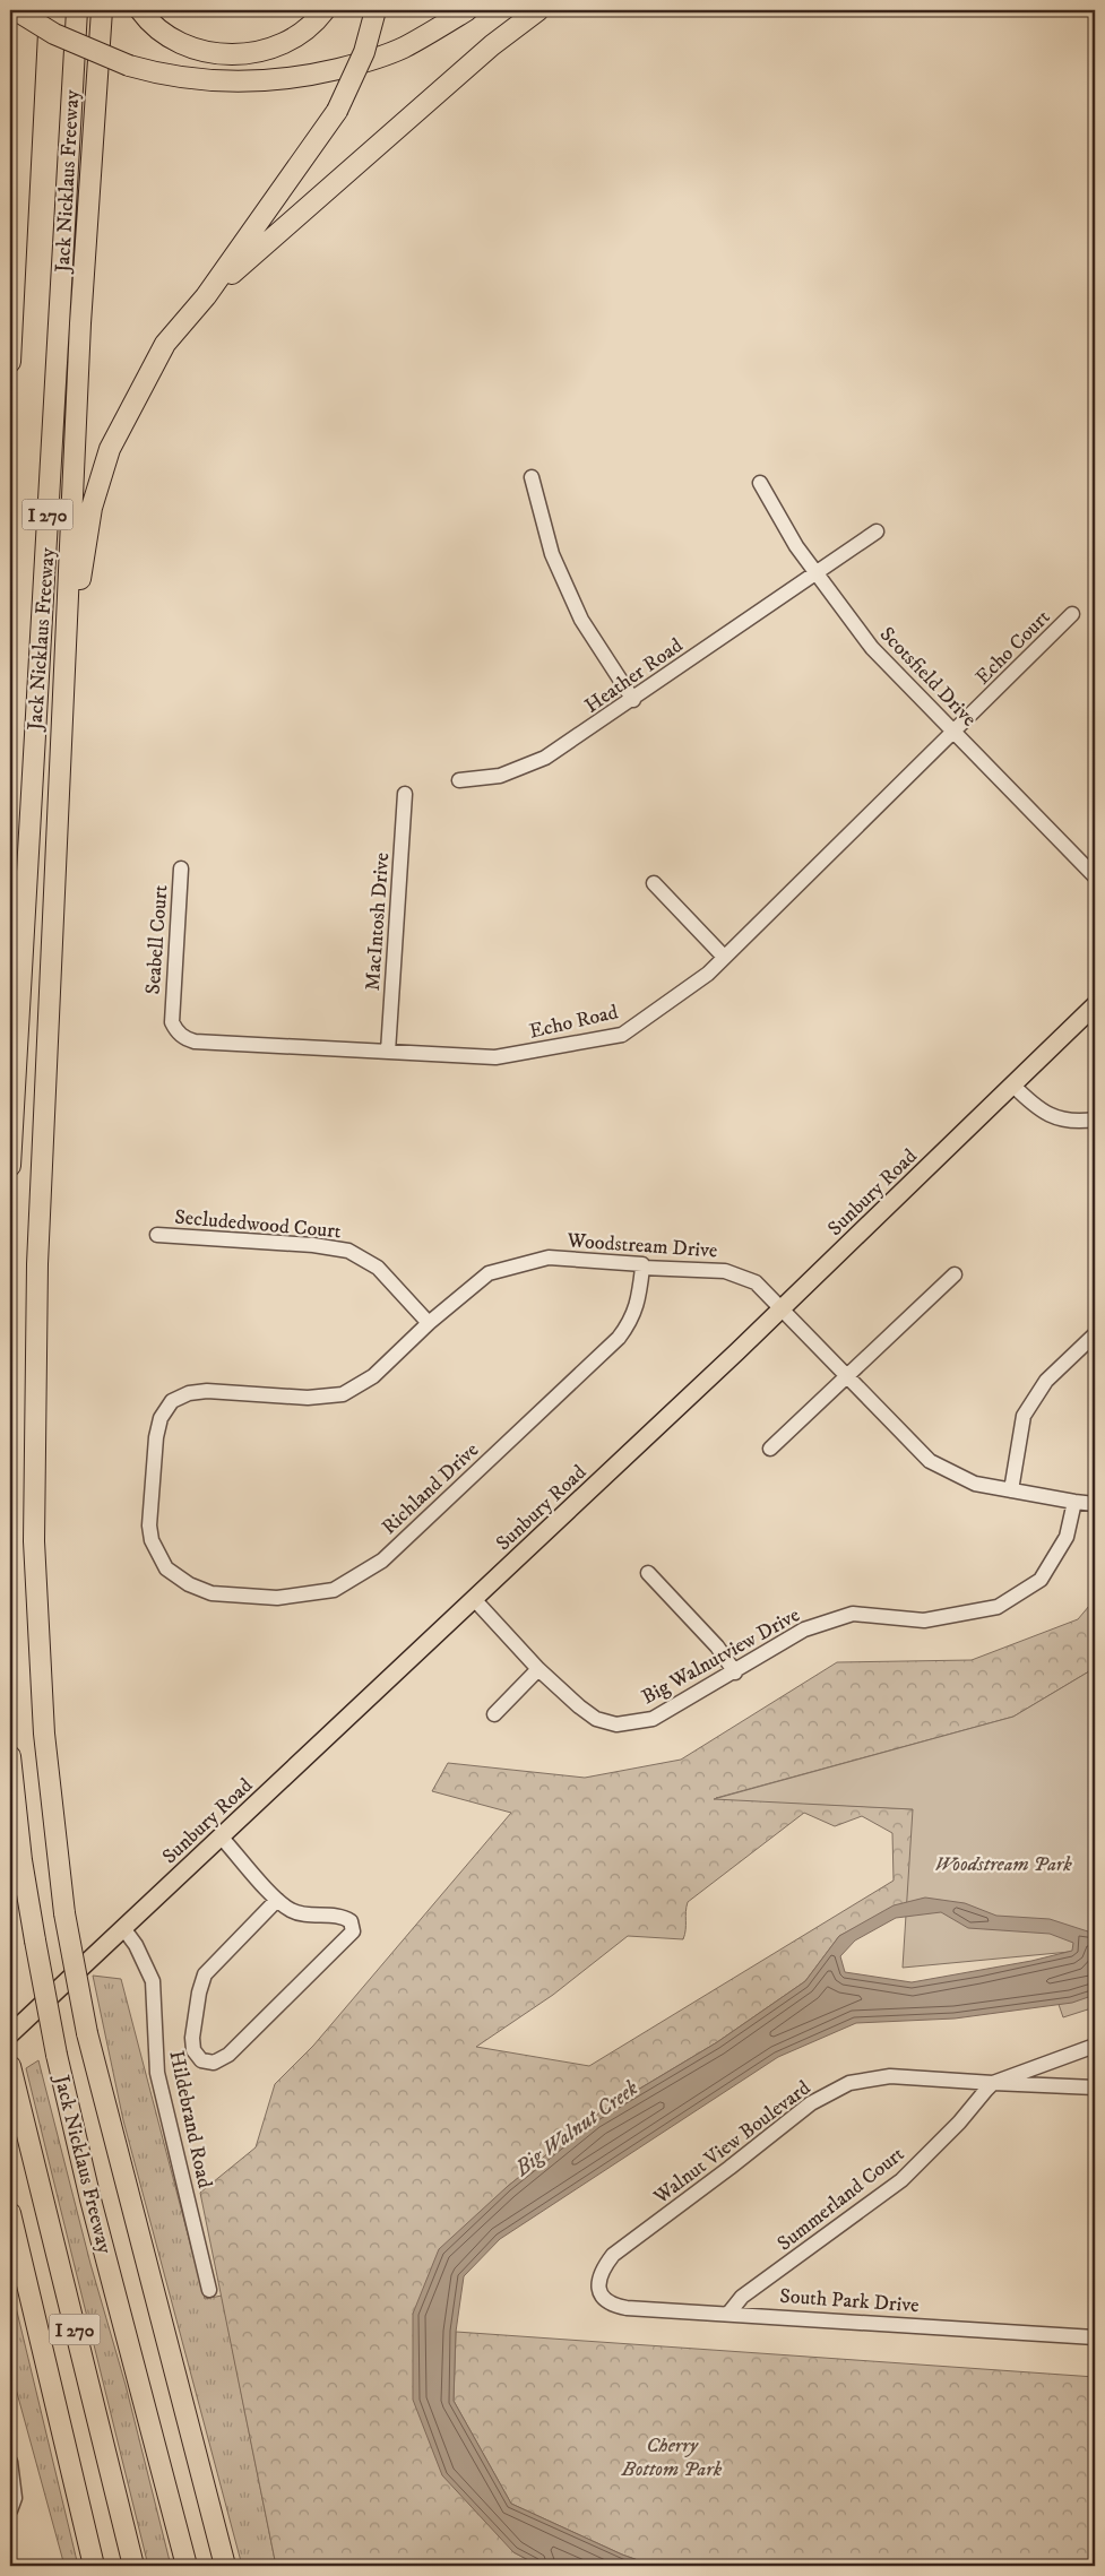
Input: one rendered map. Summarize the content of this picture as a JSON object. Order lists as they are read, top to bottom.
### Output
{
  "streets": {
    "highway": ["Jack Nicklaus Freeway", "I 270"],
    "main road": ["Sunbury Road"],
    "street": [
      "Echo Court",
      "Heather Road",
      "Scotsfield Drive",
      "MacIntosh Drive",
      "Seabell Court",
      "Echo Road",
      "Secludedwood Court",
      "Woodstream Drive",
      "Richland Drive",
      "Big Walnutview Drive",
      "Hildebrand Road",
      "Walnut View Boulevard",
      "Summerland Court",
      "South Park Drive"
    ]
  },
  "crossings": [
    ["Echo Court", "Scotsfield Drive"],
    ["Echo Court", "Echo Road"],
    ["Heather Road", "Scotsfield Drive"],
    ["Scotsfield Drive", "Echo Road"],
    ["MacIntosh Drive", "Echo Road"],
    ["Seabell Court", "Echo Road"],
    ["Sunbury Road", "Woodstream Drive"],
    ["Sunbury Road", "Big Walnutview Drive"],
    ["Sunbury Road", "Hildebrand Road"],
    ["Secludedwood Court", "Woodstream Drive"],
    ["Woodstream Drive", "Richland Drive"],
    ["Woodstream Drive", "Big Walnutview Drive"],
    ["Walnut View Boulevard", "Summerland Court"],
    ["Walnut View Boulevard", "South Park Drive"],
    ["Summerland Court", "South Park Drive"]
  ],
  "water": ["Big Walnut Creek"],
  "parks": ["Woodstream Park", "Cherry Bottom Park"]
}
